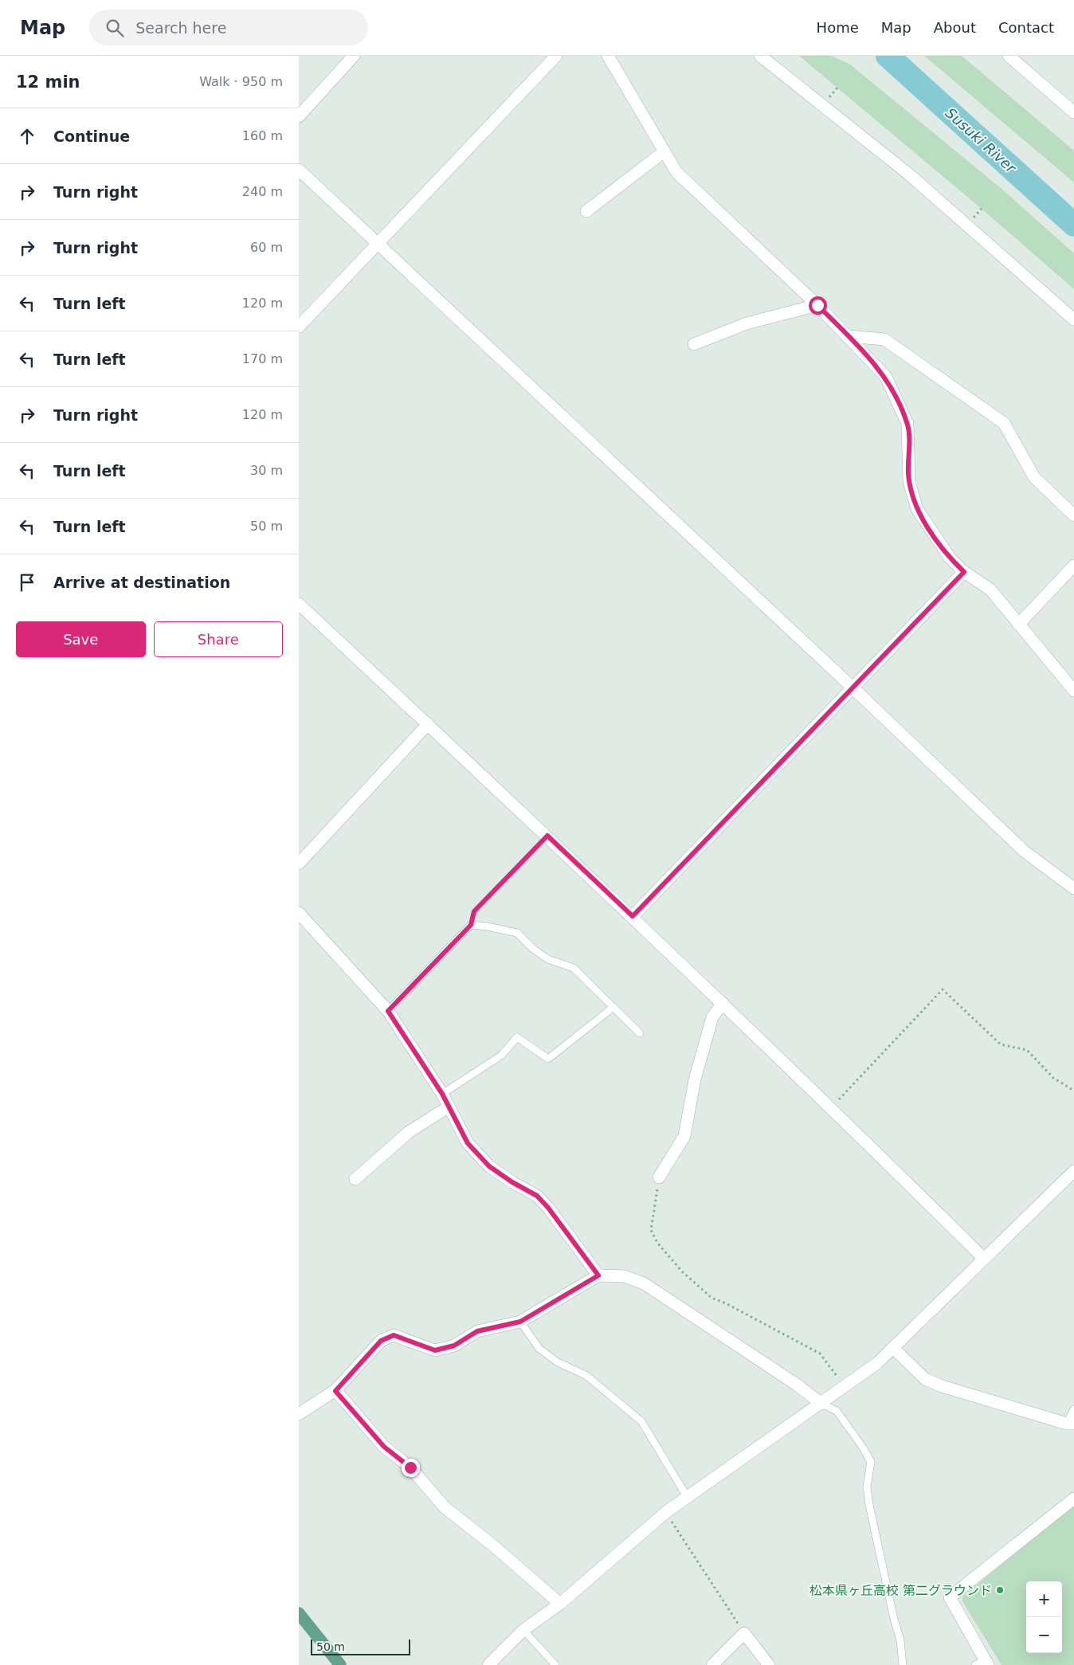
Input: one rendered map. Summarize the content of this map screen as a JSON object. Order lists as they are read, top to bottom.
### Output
{
  "water": ["Susuki River"],
  "places": ["松本県ヶ丘高校 第二グラウンド"],
  "scale_bar": "50 m",
  "page": {
    "header": "Map",
    "search": "Search here",
    "nav": [
      "Home",
      "Map",
      "About",
      "Contact"
    ],
    "heading": ["12 min", "Walk · 950 m"],
    "list": [
      ["Continue", "160 m"],
      ["Turn right", "240 m"],
      ["Turn right", "60 m"],
      ["Turn left", "120 m"],
      ["Turn left", "170 m"],
      ["Turn right", "120 m"],
      ["Turn left", "30 m"],
      ["Turn left", "50 m"],
      "Arrive at destination"
    ],
    "buttons": ["Save", "Share"],
    "map_buttons": ["+", "−"],
    "scale": "50 m"
  }
}
